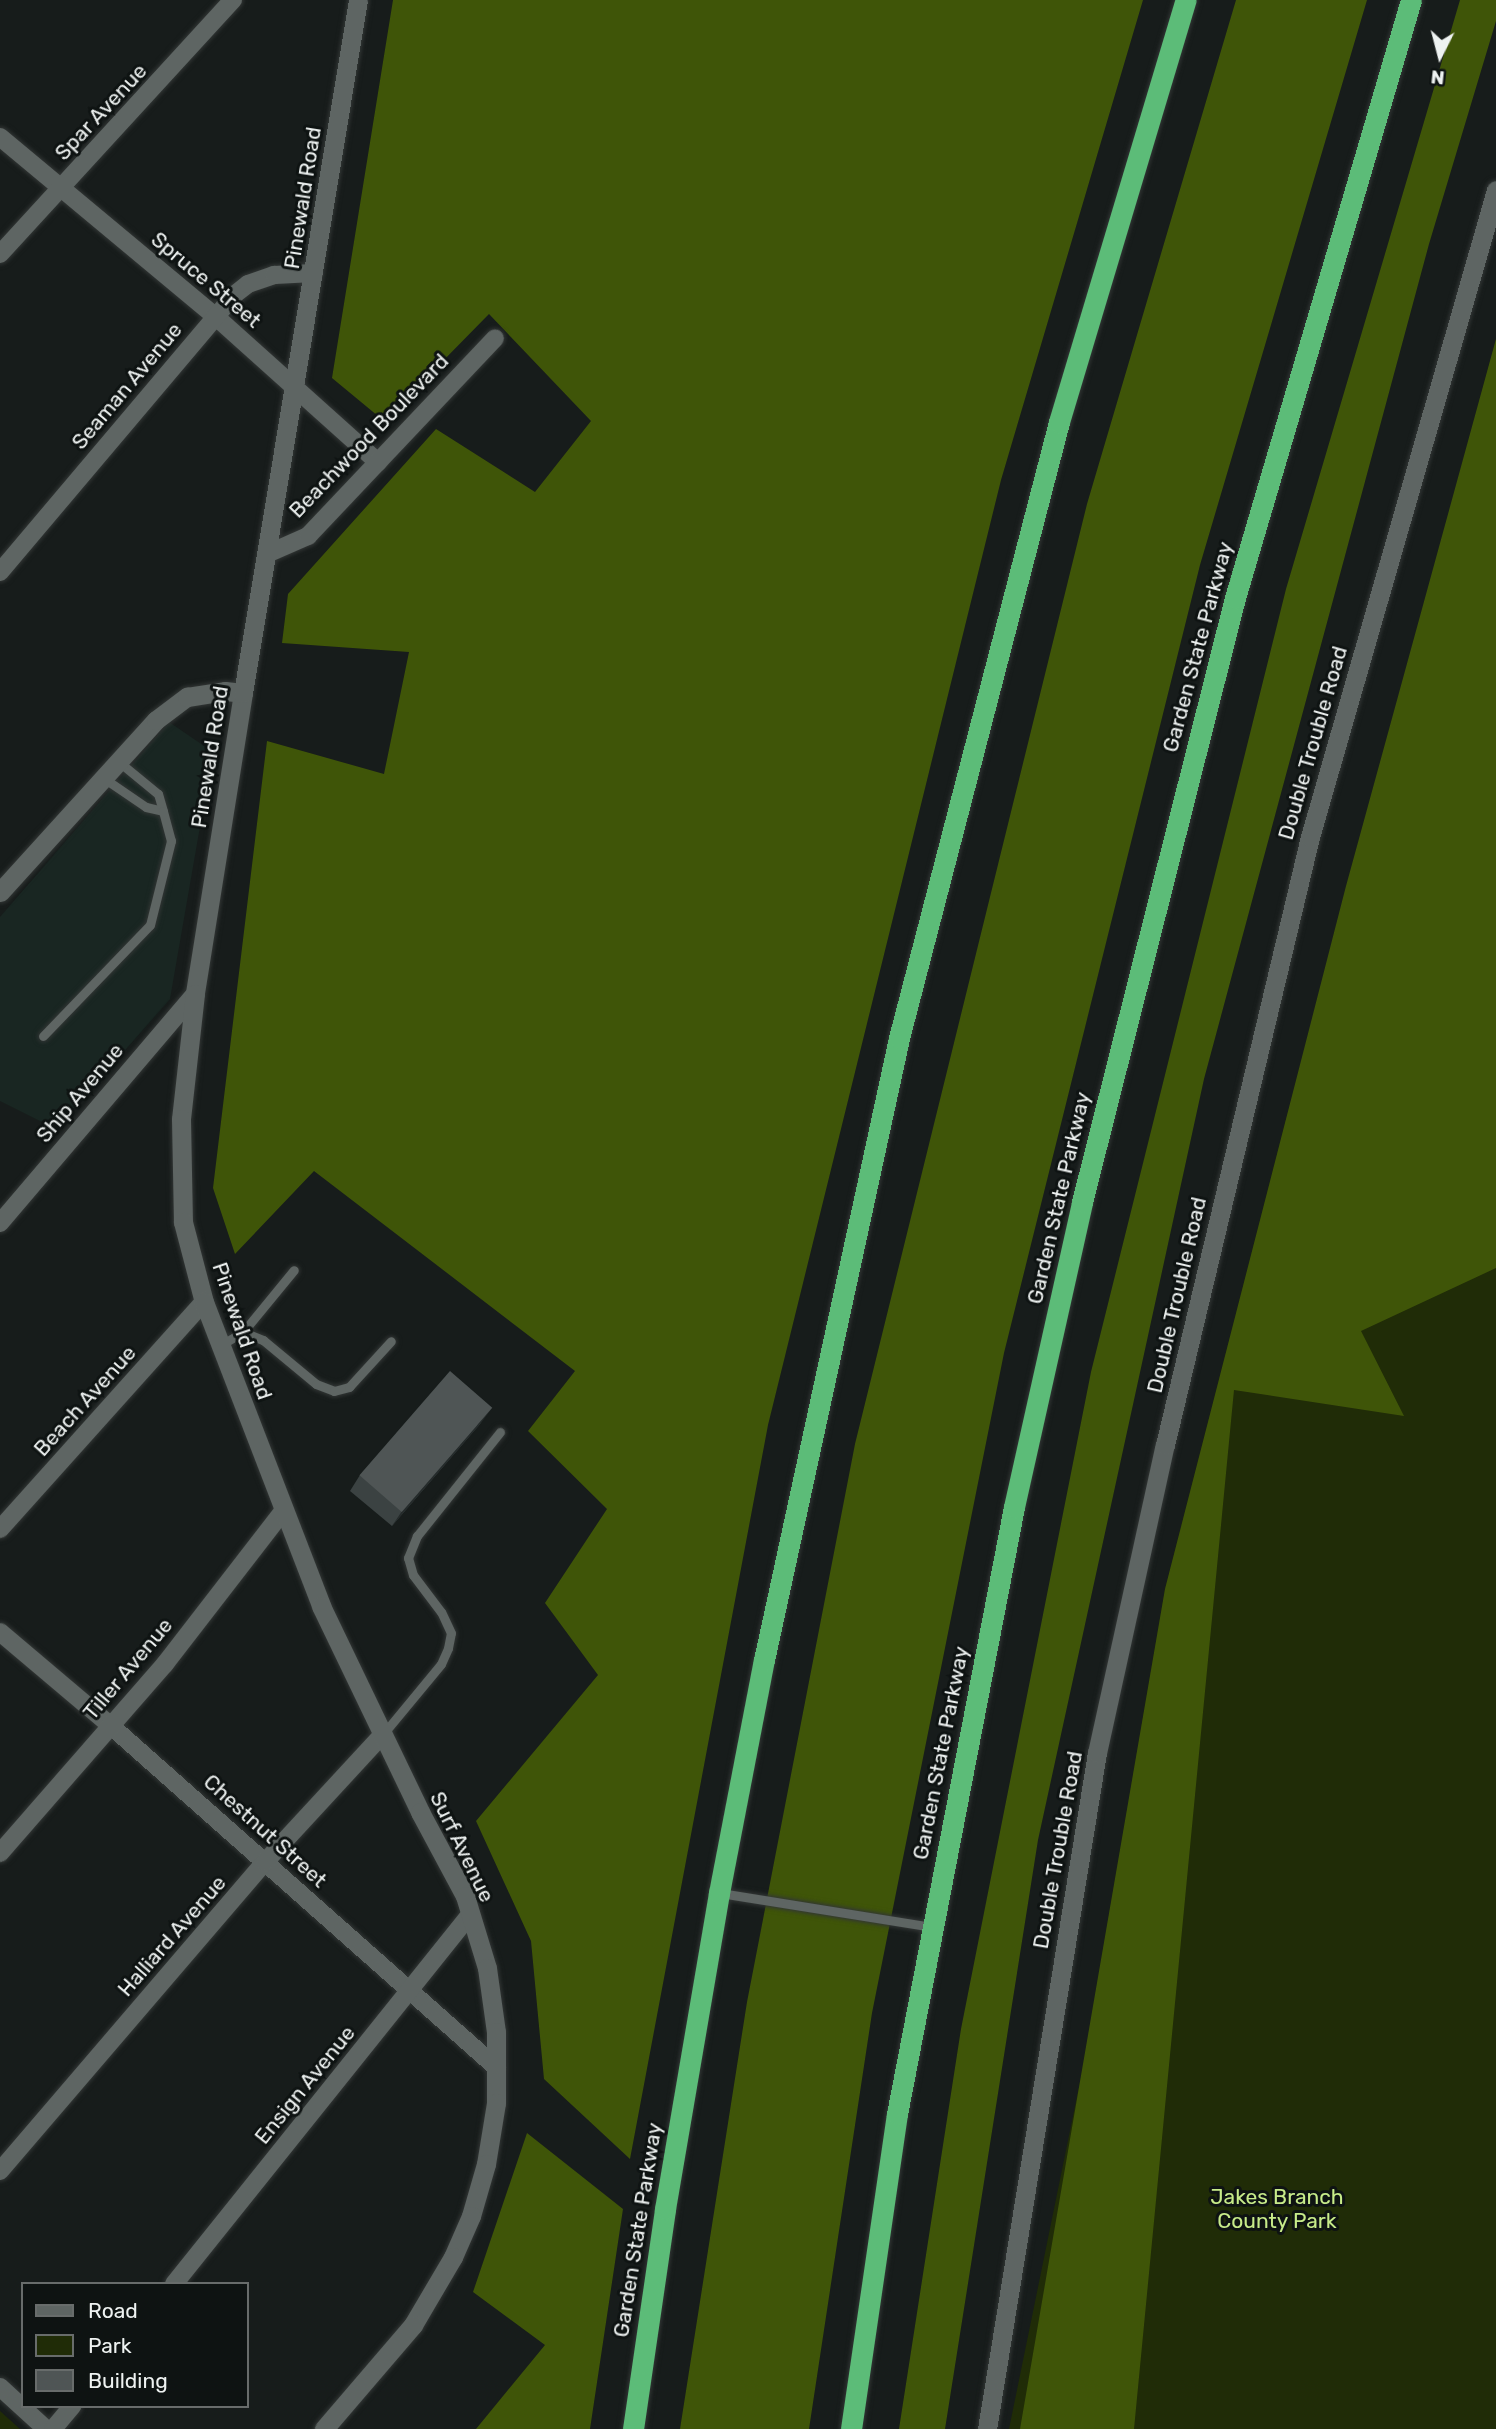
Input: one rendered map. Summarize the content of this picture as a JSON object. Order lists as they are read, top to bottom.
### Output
{
  "streets": {
    "highway": ["Garden State Parkway"],
    "main road": ["Pinewald Road", "Double Trouble Road", "Surf Avenue"],
    "street": [
      "Spar Avenue",
      "Spruce Street",
      "Seaman Avenue",
      "Beachwood Boulevard",
      "Ship Avenue",
      "Beach Avenue",
      "Tiller Avenue",
      "Chestnut Street",
      "Halliard Avenue",
      "Ensign Avenue"
    ]
  },
  "crossings": [
    ["Spar Avenue", "Spruce Street"],
    ["Pinewald Road", "Spruce Street"],
    ["Pinewald Road", "Seaman Avenue"],
    ["Pinewald Road", "Beachwood Boulevard"],
    ["Pinewald Road", "Ship Avenue"],
    ["Pinewald Road", "Beach Avenue"],
    ["Pinewald Road", "Tiller Avenue"],
    ["Pinewald Road", "Surf Avenue"],
    ["Spruce Street", "Seaman Avenue"],
    ["Spruce Street", "Beachwood Boulevard"],
    ["Tiller Avenue", "Chestnut Street"],
    ["Tiller Avenue", "Surf Avenue"],
    ["Chestnut Street", "Surf Avenue"],
    ["Chestnut Street", "Halliard Avenue"],
    ["Chestnut Street", "Ensign Avenue"],
    ["Surf Avenue", "Halliard Avenue"],
    ["Surf Avenue", "Ensign Avenue"]
  ],
  "parks": ["Jakes Branch County Park"],
  "legend": ["Road", "Park", "Building"],
  "north": "bottom"
}
